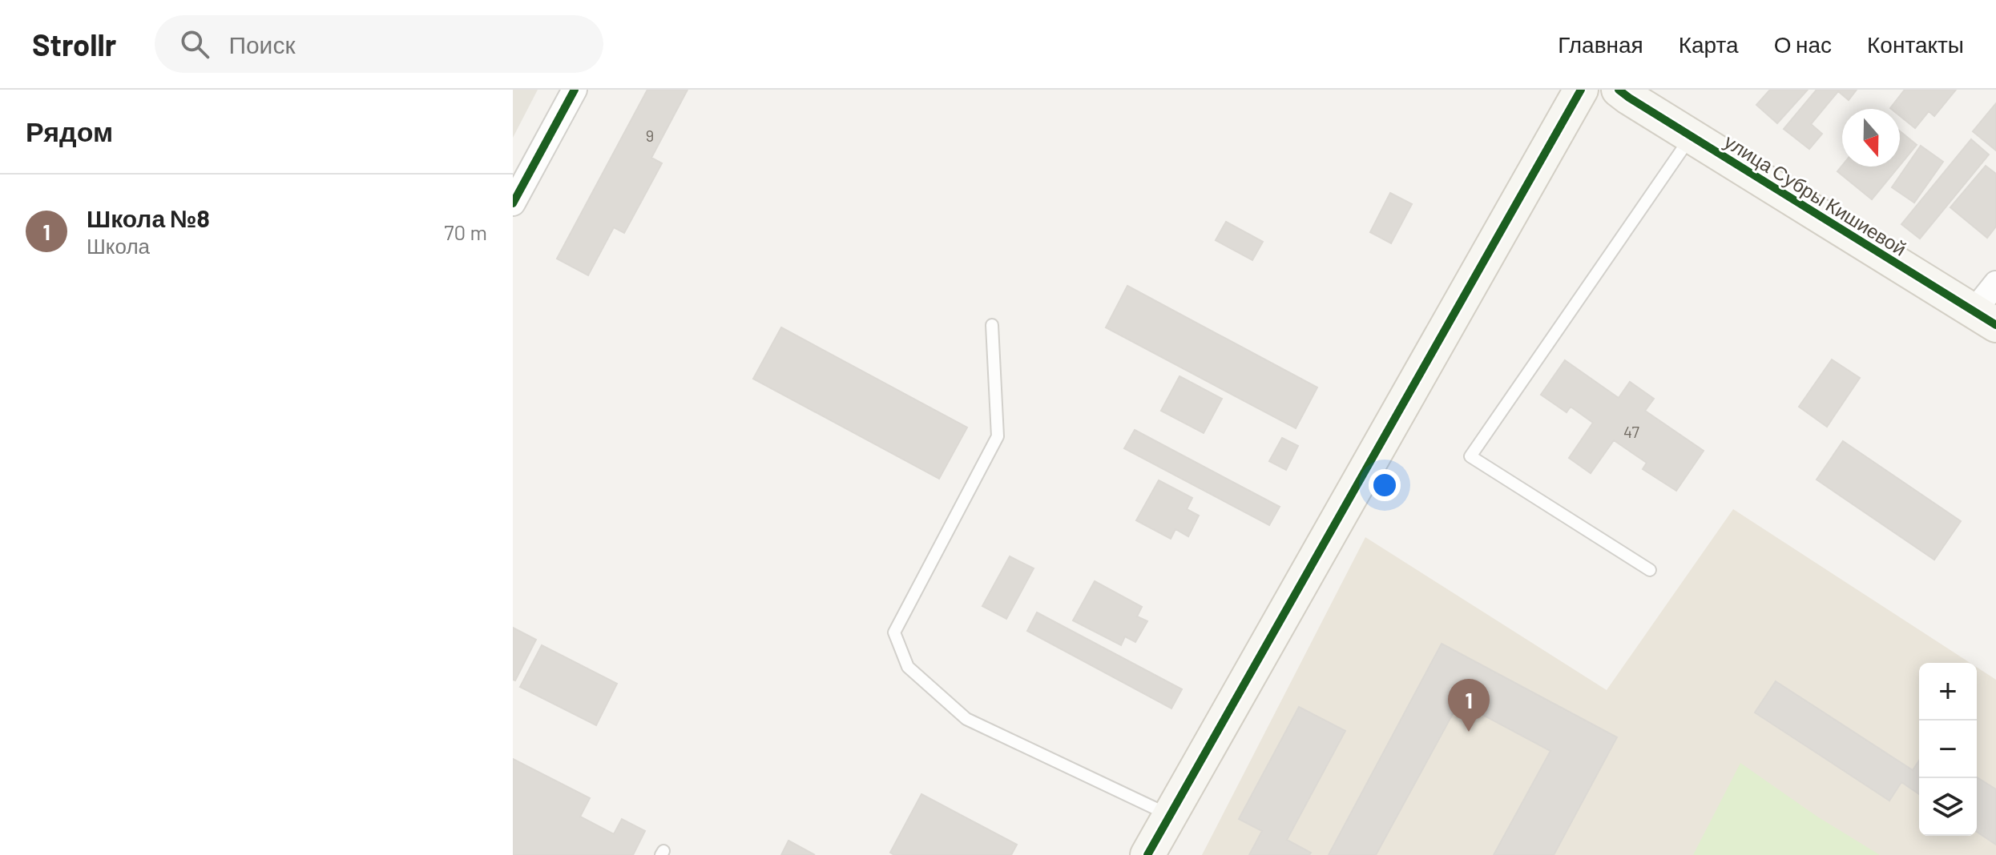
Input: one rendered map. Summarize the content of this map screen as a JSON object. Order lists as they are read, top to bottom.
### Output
{
  "streets": {
    "street": ["улица Субры Кишиевой"]
  },
  "house_numbers": ["9", "47"],
  "north": "bottom",
  "page": {
    "header": "Strollr",
    "search": "Поиск",
    "nav": [
      "Главная",
      "Карта",
      "О нас",
      "Контакты"
    ],
    "heading": "Рядом",
    "list": [
      {
        "mark": "1",
        "name": "Школа №8",
        "note": "Школа",
        "value": "70 m"
      }
    ],
    "map_buttons": ["+", "−"],
    "pins": "1"
  }
}
